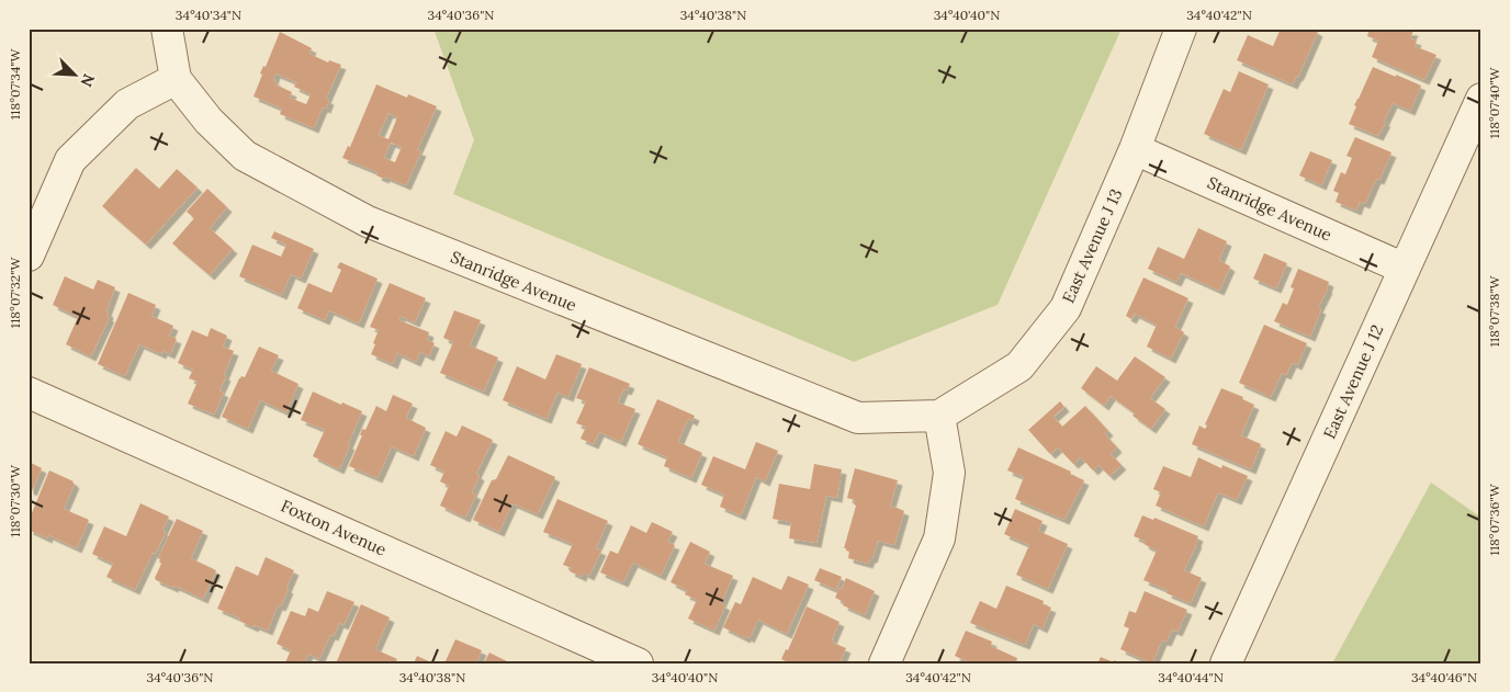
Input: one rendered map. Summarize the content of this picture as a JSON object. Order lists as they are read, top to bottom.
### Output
{
  "streets": {
    "street": [
      "Stanridge Avenue",
      "East Avenue J 13",
      "East Avenue J 12",
      "Foxton Avenue"
    ]
  },
  "crossings": [
    ["Stanridge Avenue", "East Avenue J 13"],
    ["Stanridge Avenue", "East Avenue J 12"]
  ],
  "north": "bottom right",
  "coordinates": [
    "34°40'34\"N",
    "34°40'36\"N",
    "34°40'38\"N",
    "34°40'40\"N",
    "34°40'42\"N",
    "118°07'34\"W",
    "118°07'40\"W",
    "118°07'32\"W",
    "118°07'38\"W",
    "118°07'30\"W",
    "118°07'36\"W",
    "34°40'44\"N",
    "34°40'46\"N"
  ]
}
